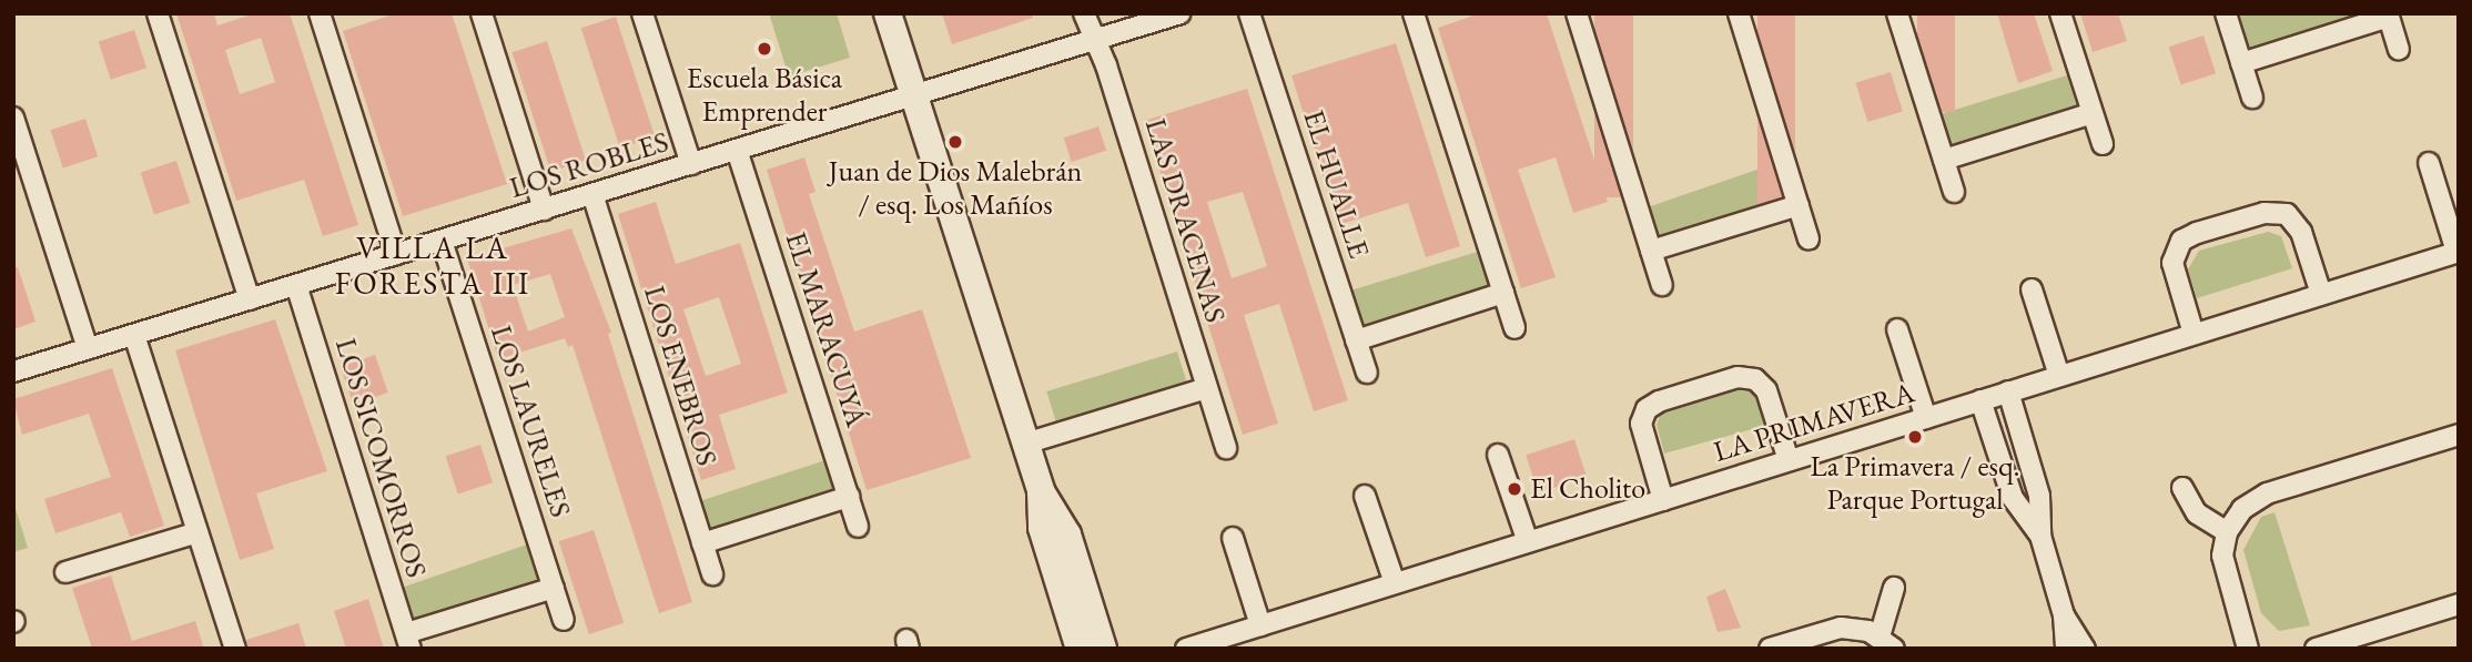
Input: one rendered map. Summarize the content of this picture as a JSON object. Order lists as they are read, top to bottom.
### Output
{
  "streets": {
    "street": [
      "LOS ROBLES",
      "EL HUALLE",
      "LAS DRACENAS",
      "EL MARACUYÁ",
      "LOS ENEBROS",
      "LOS LAURELES",
      "LA PRIMAVERA",
      "LOS SICOMORROS"
    ]
  },
  "crossings": [
    ["LOS ROBLES", "LAS DRACENAS"],
    ["LOS ROBLES", "EL MARACUYÁ"],
    ["LOS ROBLES", "LOS ENEBROS"],
    ["LOS ROBLES", "LOS LAURELES"],
    ["LOS ROBLES", "LOS SICOMORROS"]
  ],
  "districts": ["VILLA LA FORESTA III"],
  "places": [
    "Escuela Básica Emprender",
    "Juan de Dios Malebrán / esq. Los Mañíos",
    "La Primavera / esq. Parque Portugal",
    "El Cholito"
  ]
}
